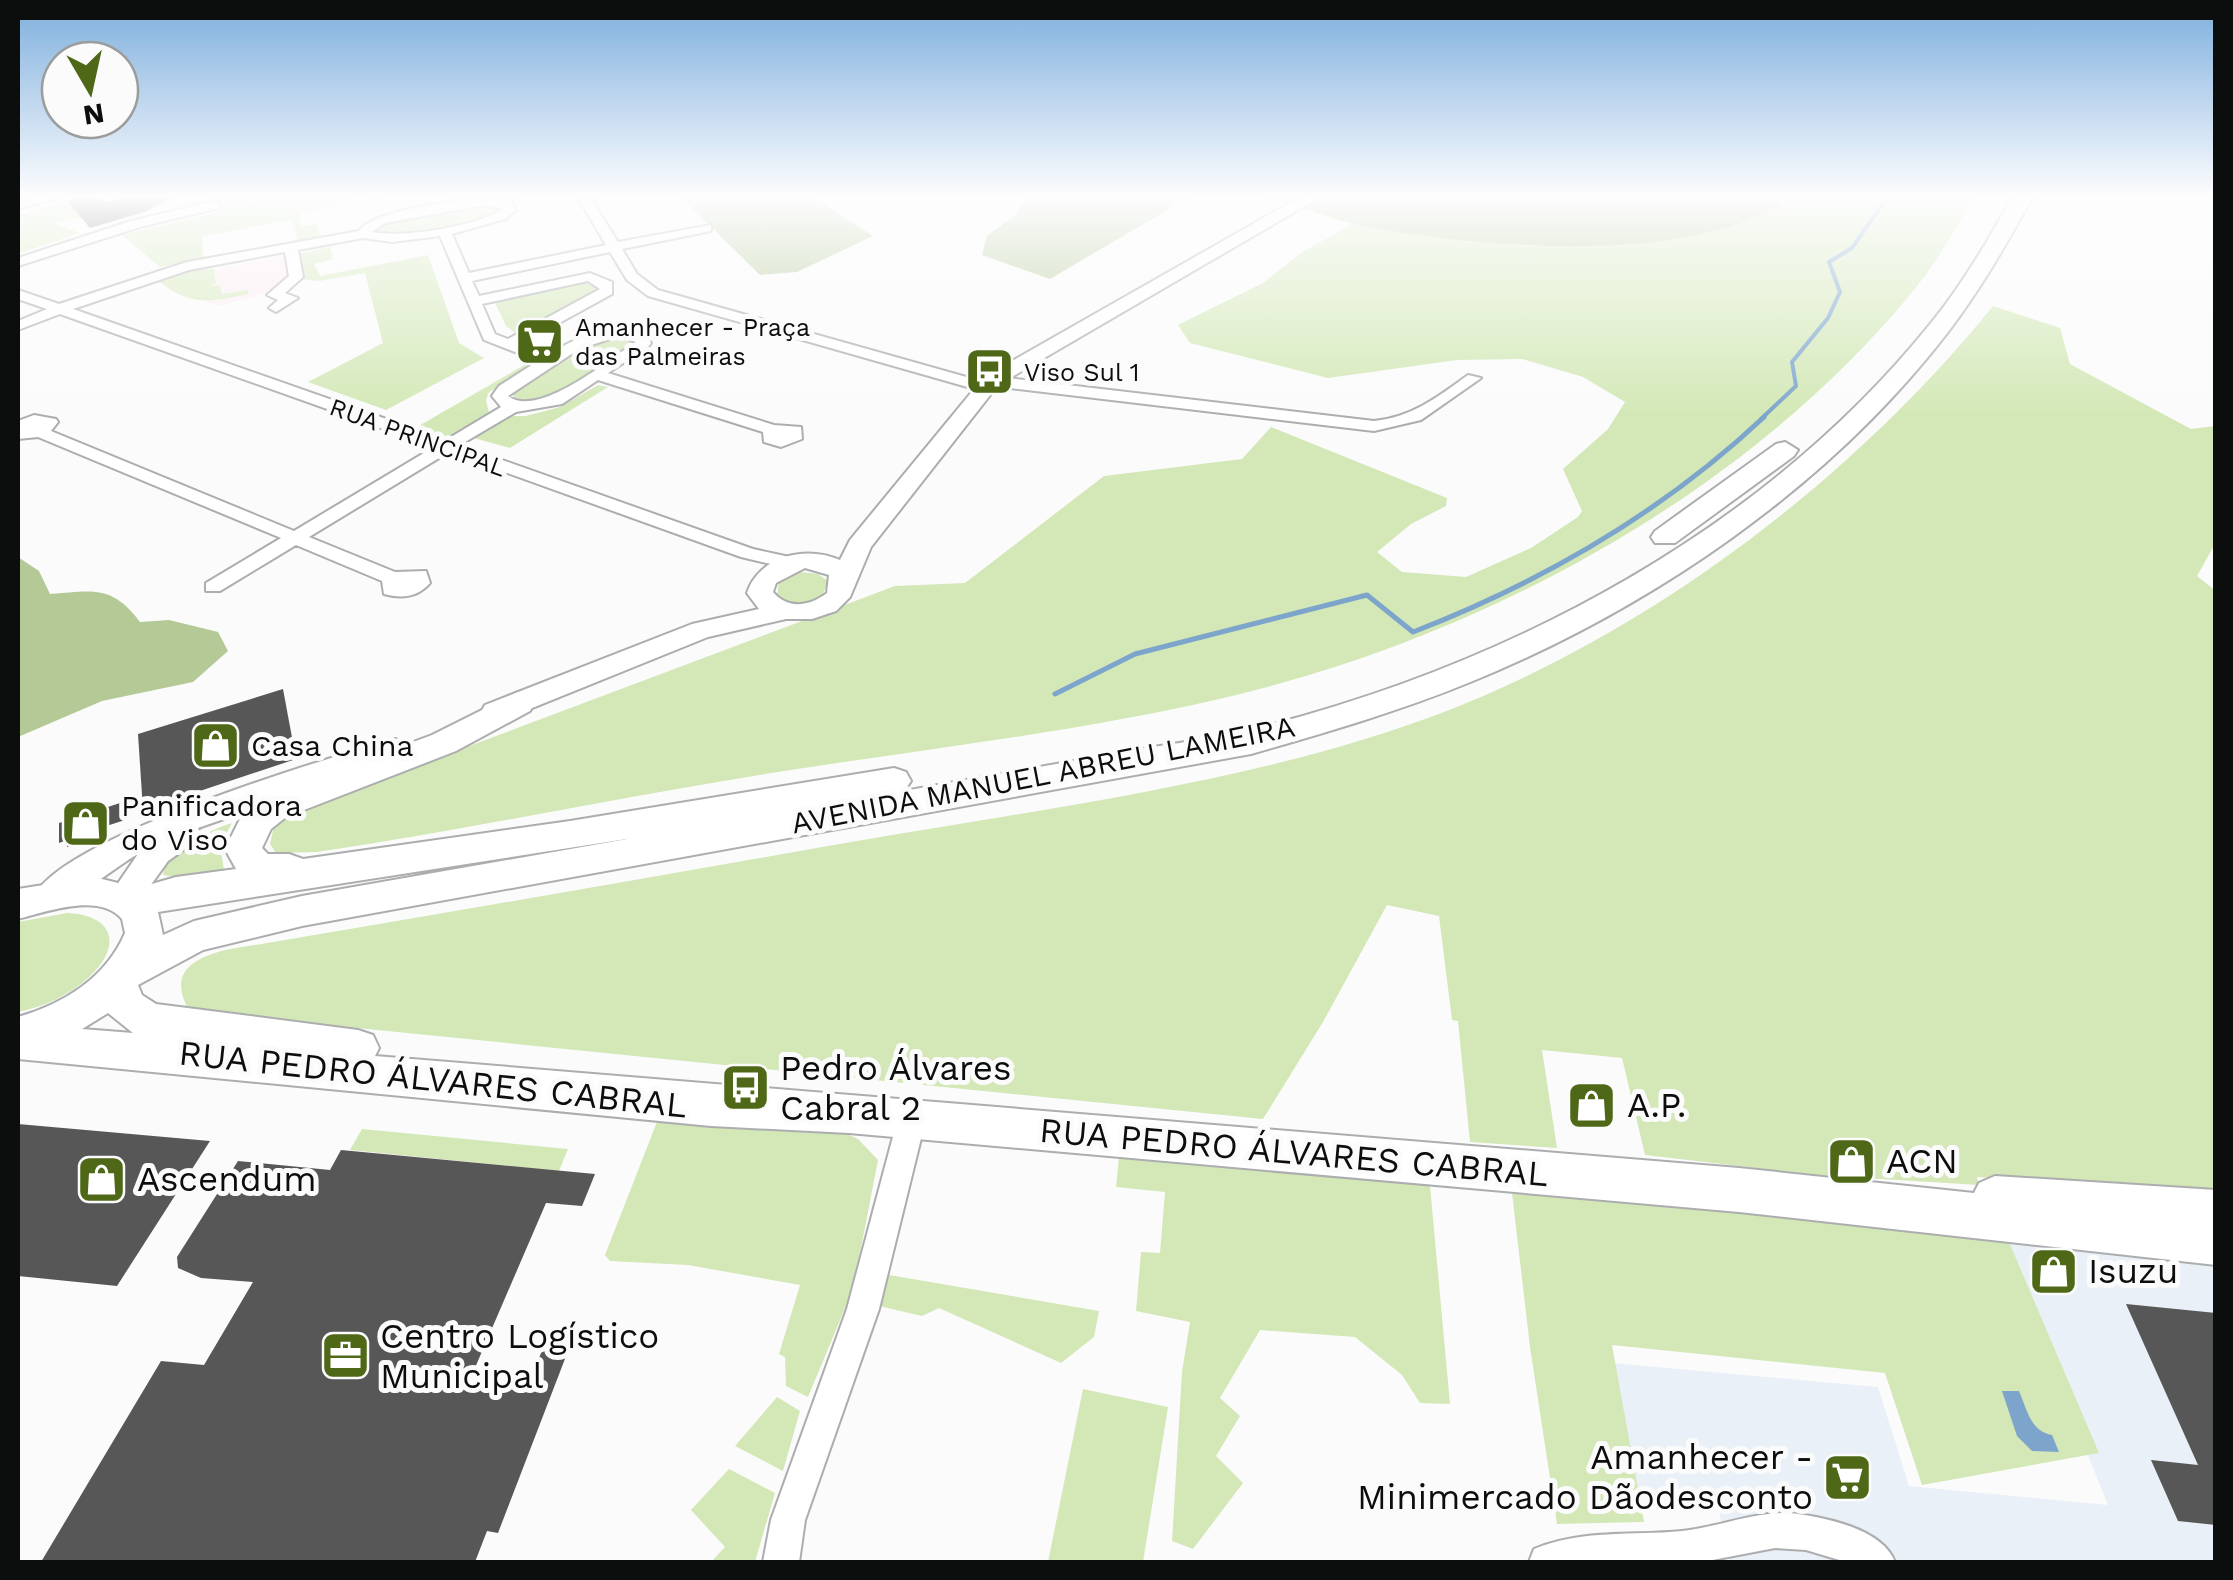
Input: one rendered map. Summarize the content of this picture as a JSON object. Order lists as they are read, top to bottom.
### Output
{
  "streets": {
    "main road": ["AVENIDA MANUEL ABREU LAMEIRA", "RUA PEDRO ÁLVARES CABRAL"],
    "street": ["RUA PRINCIPAL"]
  },
  "crossings": [
    ["AVENIDA MANUEL ABREU LAMEIRA", "RUA PEDRO ÁLVARES CABRAL"]
  ],
  "places": {
    "supermarket": ["Amanhecer - Praça das Palmeiras", "Amanhecer - Minimercado Dãodesconto"],
    "bus stop": ["Viso Sul 1", "Pedro Álvares Cabral 2"],
    "shop": [
      "Casa China",
      "Panificadora do Viso",
      "A.P.",
      "ACN",
      "Ascendum",
      "Isuzu"
    ],
    "office": ["Centro Logístico Municipal"]
  },
  "north": "bottom"
}
